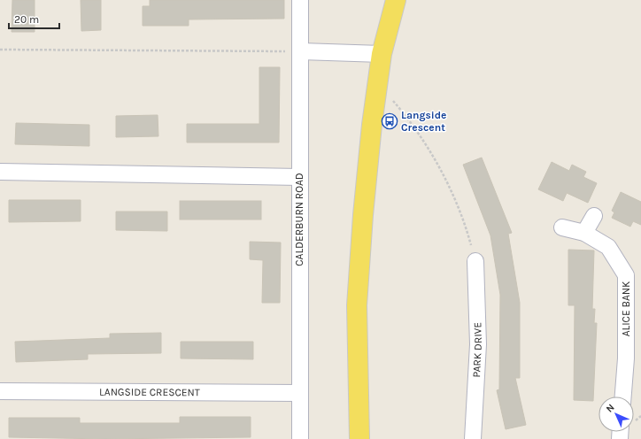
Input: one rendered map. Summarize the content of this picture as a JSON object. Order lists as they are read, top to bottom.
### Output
{
  "streets": {
    "street": [
      "CALDERBURN ROAD",
      "ALICE BANK",
      "PARK DRIVE",
      "LANGSIDE CRESCENT"
    ]
  },
  "crossings": [
    ["CALDERBURN ROAD", "LANGSIDE CRESCENT"]
  ],
  "places": {
    "bus stop": ["Langside Crescent"]
  },
  "scale_bar": "20 m",
  "north": "top left"
}
